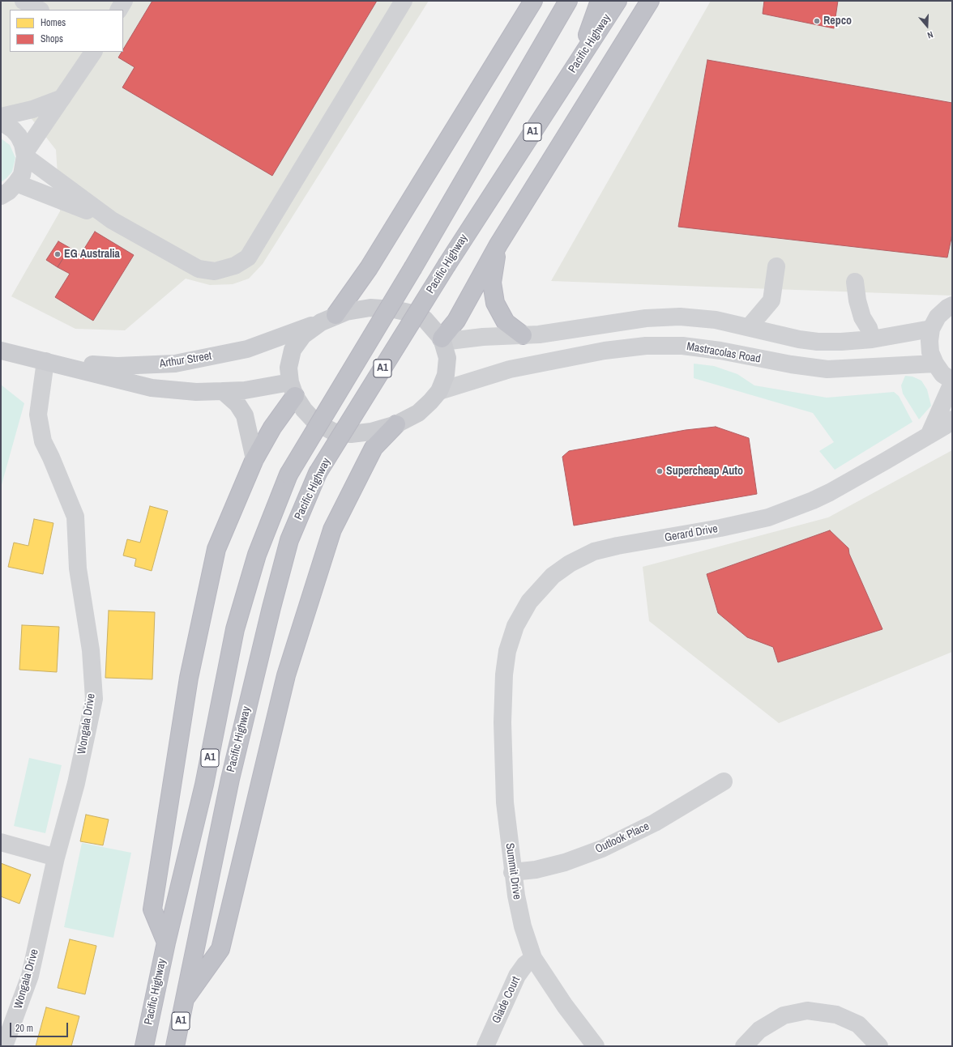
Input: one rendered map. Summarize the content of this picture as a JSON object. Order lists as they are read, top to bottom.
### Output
{
  "streets": {
    "highway": ["Pacific Highway", "A1"],
    "main road": ["Arthur Street"],
    "street": [
      "Mastracolas Road",
      "Gerard Drive",
      "Wongala Drive",
      "Outlook Place",
      "Summit Drive",
      "Glade Court"
    ]
  },
  "crossings": [
    ["Arthur Street", "Wongala Drive"],
    ["Gerard Drive", "Summit Drive"],
    ["Outlook Place", "Summit Drive"],
    ["Summit Drive", "Glade Court"]
  ],
  "places": ["Repco", "EG Australia", "Supercheap Auto"],
  "legend": ["Homes", "Shops"],
  "scale_bar": "20 m",
  "north": "bottom"
}
